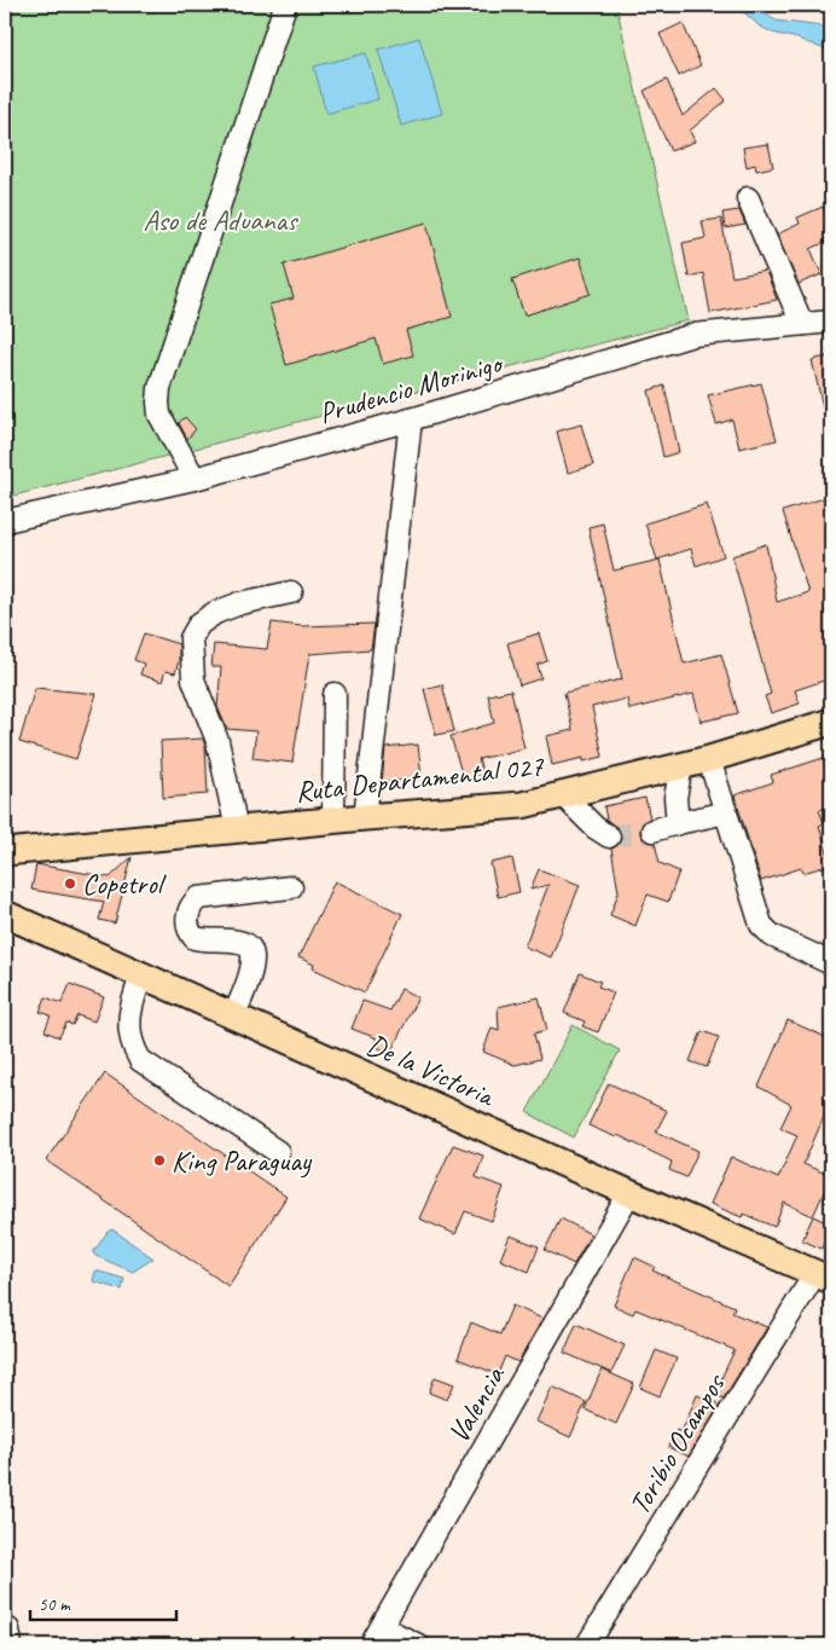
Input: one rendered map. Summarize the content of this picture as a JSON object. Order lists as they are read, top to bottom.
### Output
{
  "streets": {
    "main road": ["Ruta Departamental 027", "De la Victoria"],
    "street": ["Prudencio Morinigo", "Valencia", "Toribio Ocampos"]
  },
  "crossings": [
    ["De la Victoria", "Valencia"],
    ["De la Victoria", "Toribio Ocampos"]
  ],
  "parks": ["Aso de Aduanas"],
  "places": ["Copetrol", "King Paraguay"],
  "scale_bar": "50 m"
}
